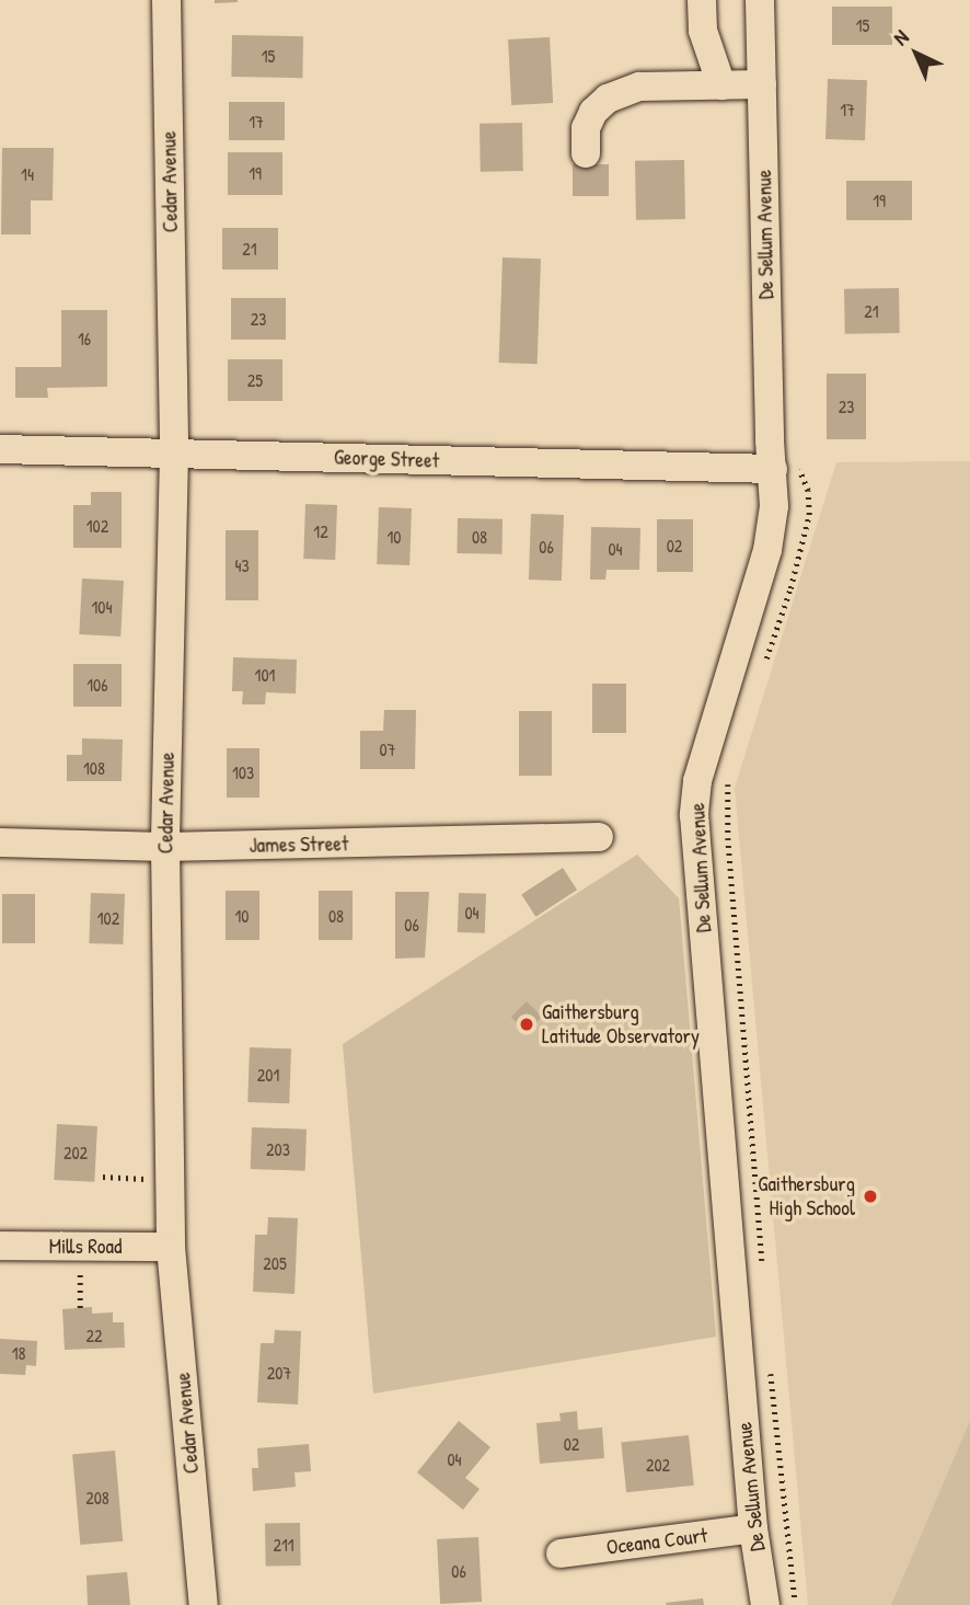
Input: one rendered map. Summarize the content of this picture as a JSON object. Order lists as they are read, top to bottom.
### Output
{
  "streets": {
    "street": [
      "Cedar Avenue",
      "De Sellum Avenue",
      "George Street",
      "James Street",
      "Mills Road",
      "Oceana Court"
    ]
  },
  "crossings": [
    ["Cedar Avenue", "George Street"],
    ["Cedar Avenue", "James Street"],
    ["Cedar Avenue", "Mills Road"],
    ["De Sellum Avenue", "George Street"],
    ["De Sellum Avenue", "Oceana Court"]
  ],
  "places": ["Gaithersburg Latitude Observatory", "Gaithersburg High School"],
  "house_numbers": [
    "15",
    "15",
    "17",
    "17",
    "19",
    "14",
    "19",
    "21",
    "21",
    "23",
    "16",
    "25",
    "23",
    "102",
    "12",
    "10",
    "08",
    "02",
    "06",
    "04",
    "43",
    "104",
    "101",
    "106",
    "07",
    "108",
    "103",
    "04",
    "10",
    "08",
    "102",
    "06",
    "201",
    "203",
    "202",
    "205",
    "22",
    "18",
    "207",
    "02",
    "04",
    "202",
    "208",
    "211",
    "06"
  ],
  "north": "top left"
}
